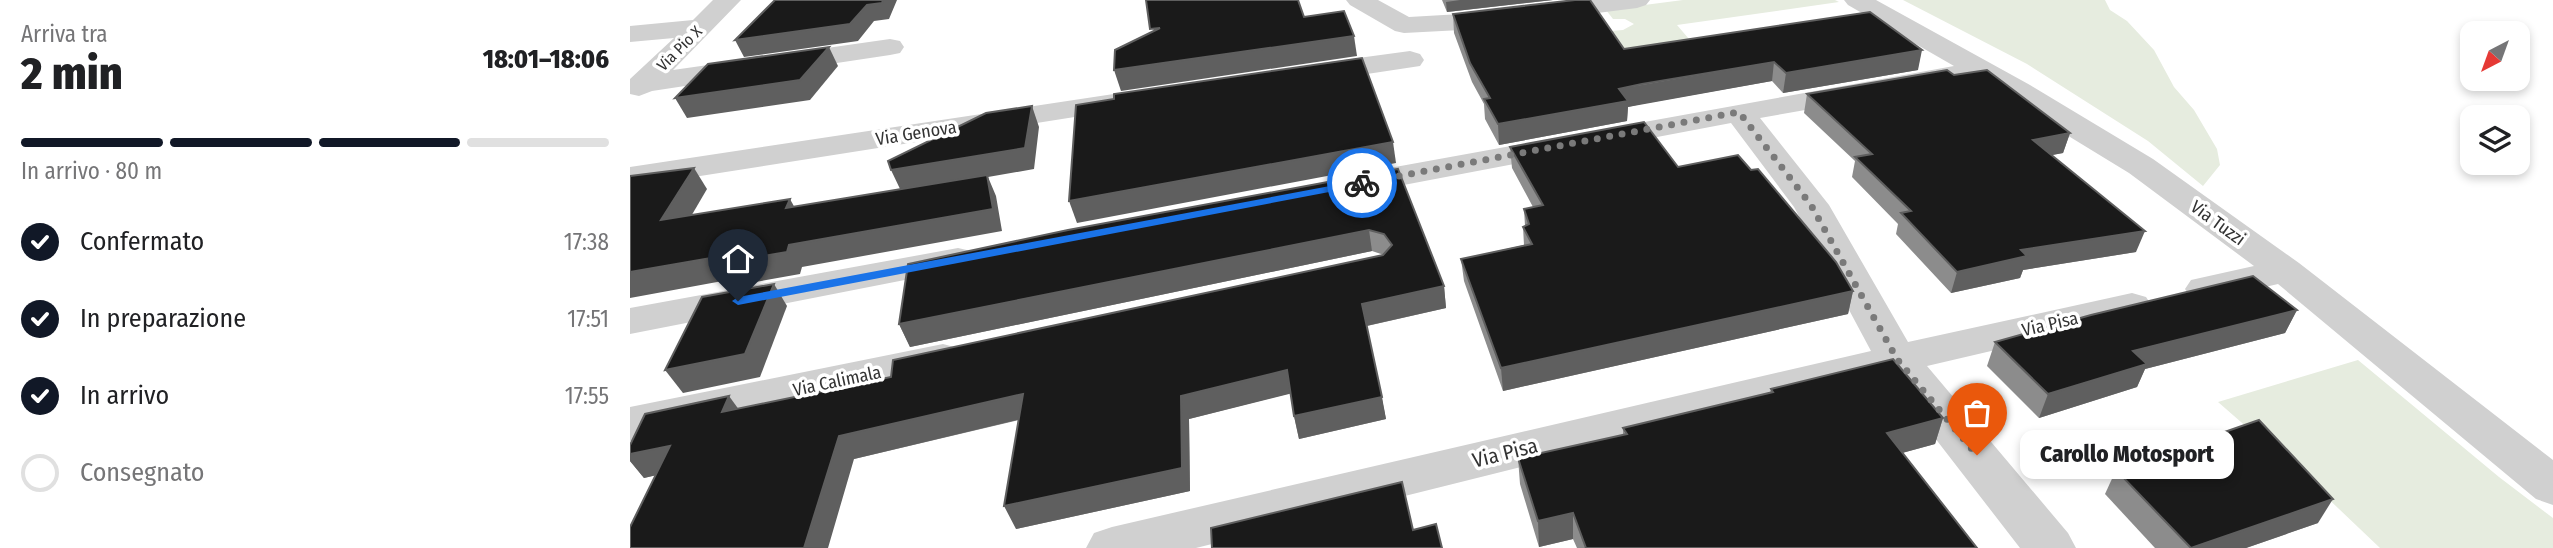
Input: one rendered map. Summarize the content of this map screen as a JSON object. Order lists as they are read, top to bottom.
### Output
{
  "streets": {
    "street": [
      "Via Pio X",
      "Via Genova",
      "Via Tuzzi",
      "Via Pisa",
      "Via Calimala"
    ]
  },
  "crossings": [
    ["Via Tuzzi", "Via Pisa"]
  ],
  "places": ["Carollo Motosport"],
  "north": "bottom left",
  "page": {
    "heading": ["2 min", "Arriva tra", "18:01–18:06"],
    "bar": "In arrivo · 80 m",
    "list": [
      ["Confermato", "17:38"],
      ["In preparazione", "17:51"],
      ["In arrivo", "17:55"],
      "Consegnato"
    ],
    "bubble": "Carollo Motosport"
  }
}
